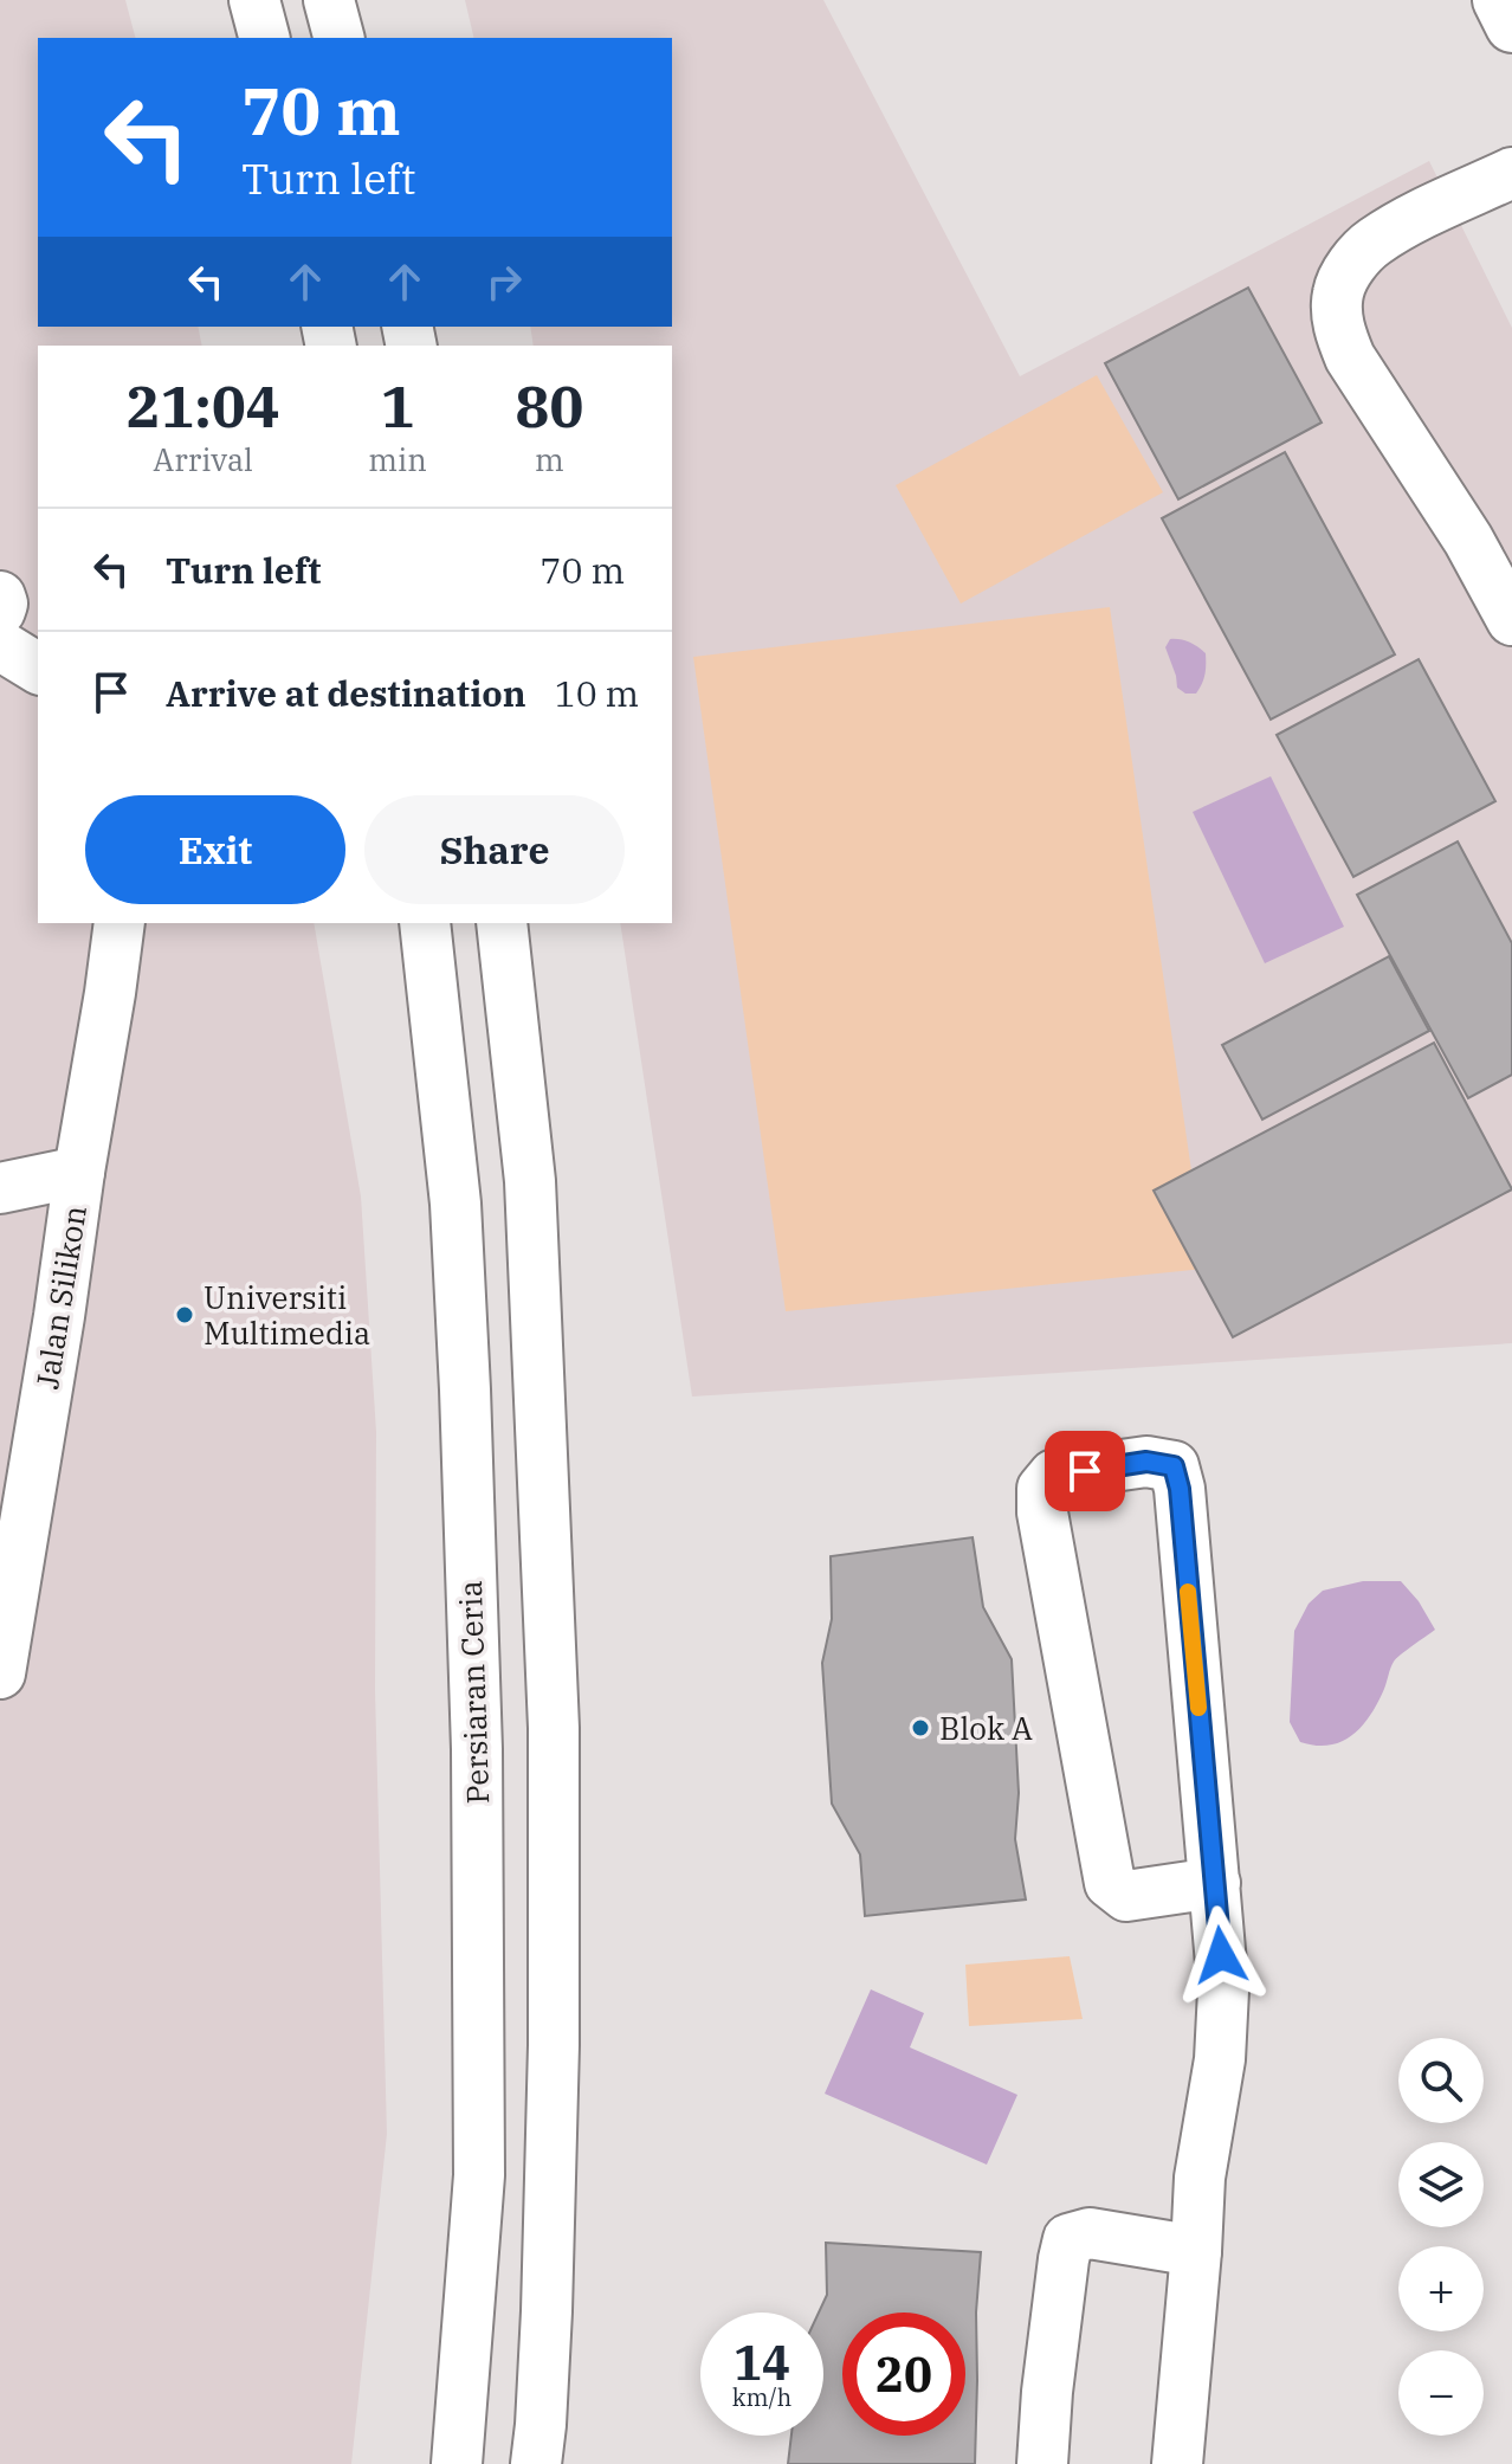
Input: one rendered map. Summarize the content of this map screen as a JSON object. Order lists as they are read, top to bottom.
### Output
{
  "streets": {
    "street": ["Jalan Silikon", "Persiaran Ceria"]
  },
  "places": ["Universiti Multimedia", "Blok A"],
  "page": {
    "turn": ["70 m", "Turn left"],
    "eta": [
      "21:04",
      "Arrival",
      "1",
      "min",
      "80",
      "m"
    ],
    "list": [
      {
        "name": "Turn left",
        "value": "70 m"
      },
      {
        "name": "Arrive at destination",
        "value": "10 m"
      }
    ],
    "buttons": ["Exit", "Share"],
    "map_buttons": ["+", "−"],
    "speed": "14 km/h",
    "limit": "20"
  }
}
